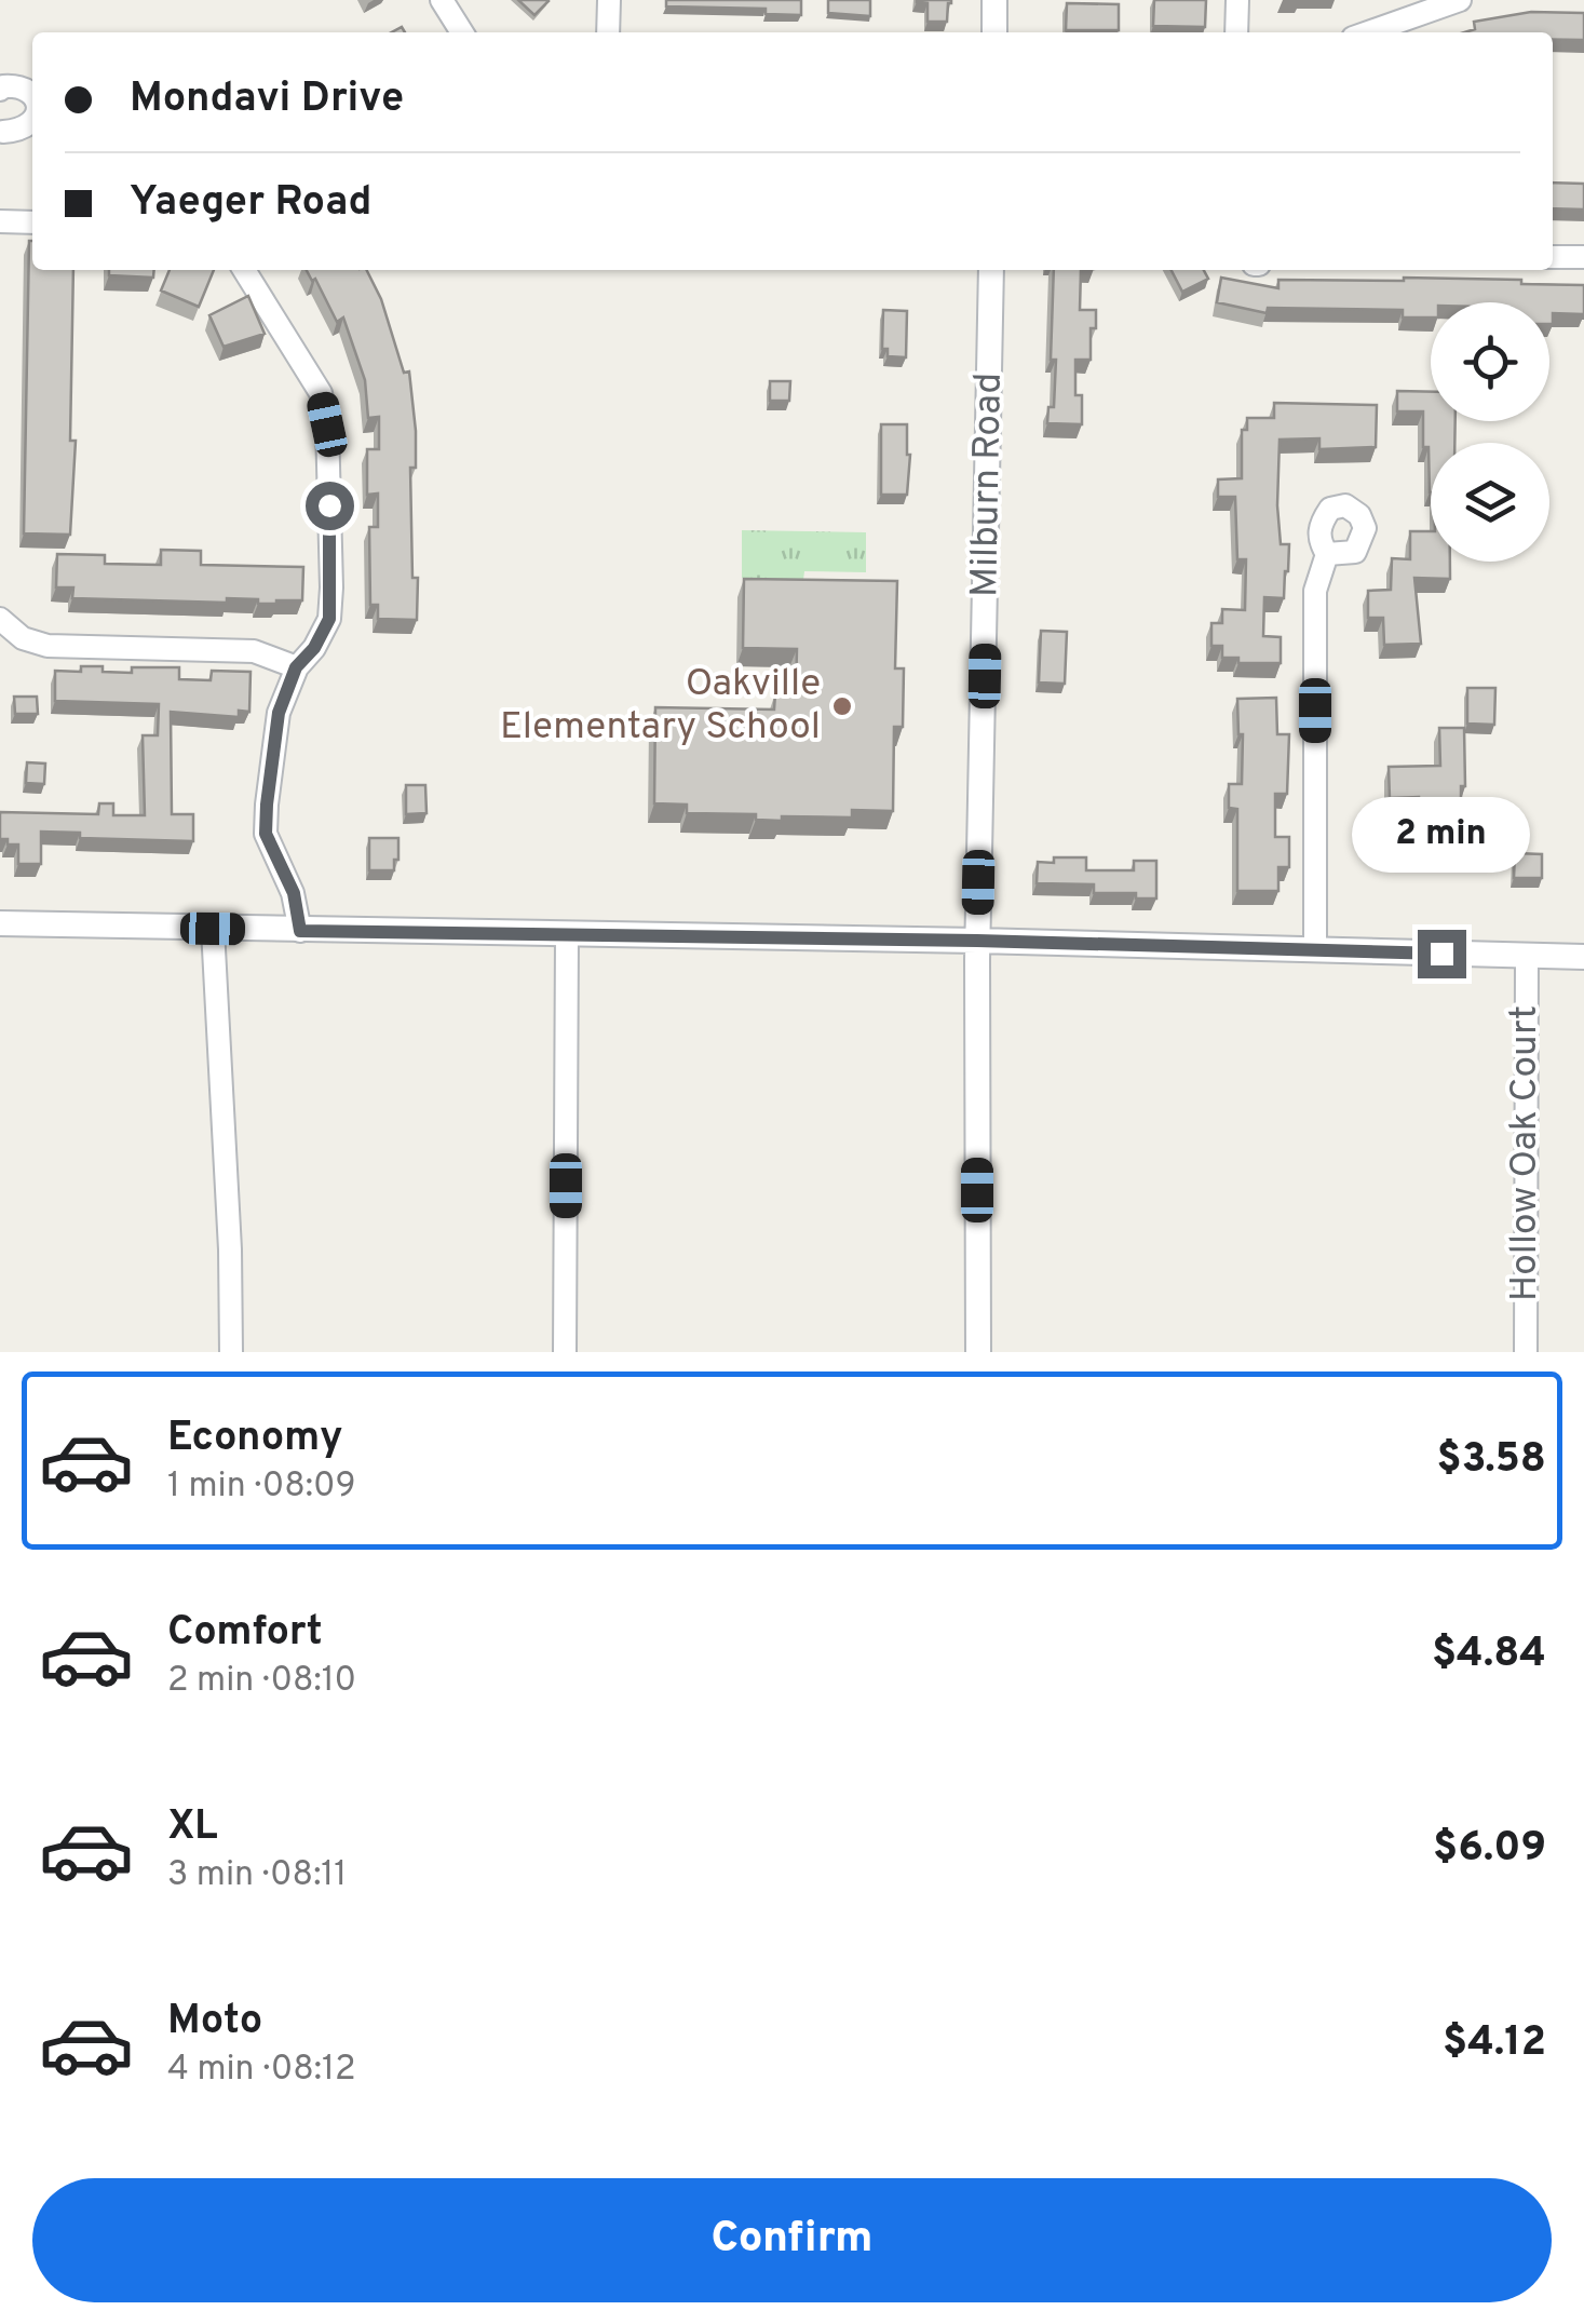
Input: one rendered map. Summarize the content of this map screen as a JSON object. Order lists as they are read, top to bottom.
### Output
{
  "streets": {
    "street": ["Milburn Road", "Hollow Oak Court"]
  },
  "places": ["Oakville Elementary School"],
  "page": {
    "banner": ["Mondavi Drive", "Yaeger Road"],
    "bubble": "2 min",
    "list": [
      {
        "name": "Economy",
        "note": "1 min · 08:09",
        "value": "$3.58"
      },
      {
        "name": "Comfort",
        "note": "2 min · 08:10",
        "value": "$4.84"
      },
      {
        "name": "XL",
        "note": "3 min · 08:11",
        "value": "$6.09"
      },
      {
        "name": "Moto",
        "note": "4 min · 08:12",
        "value": "$4.12"
      }
    ],
    "buttons": "Confirm"
  }
}
